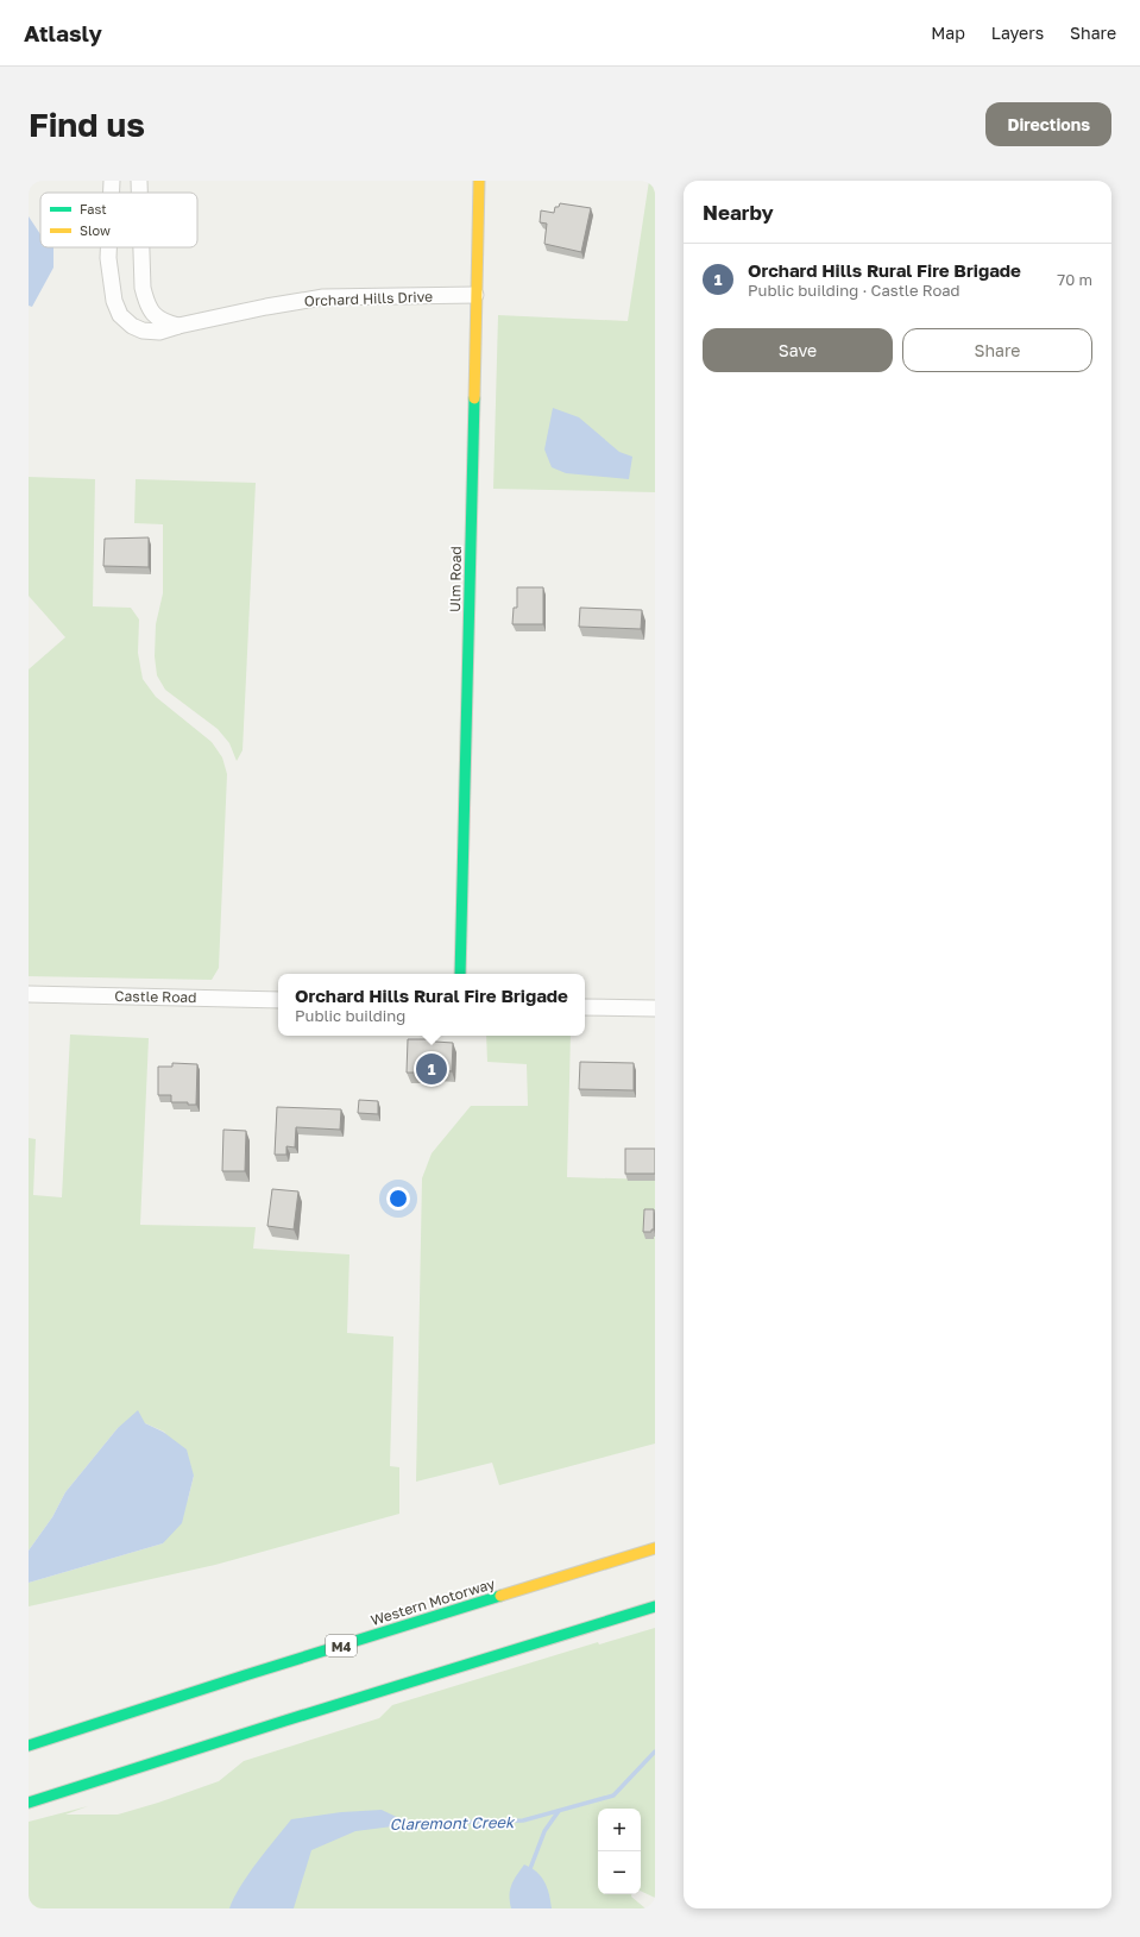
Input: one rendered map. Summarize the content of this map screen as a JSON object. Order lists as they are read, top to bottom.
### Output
{
  "streets": {
    "main road": ["Ulm Road", "Western Motorway", "M4"],
    "street": ["Orchard Hills Drive", "Castle Road"]
  },
  "crossings": [
    ["Orchard Hills Drive", "Ulm Road"]
  ],
  "water": ["Claremont Creek"],
  "legend": ["Fast", "Slow"],
  "page": {
    "header": "Atlasly",
    "nav": ["Map", "Layers", "Share"],
    "buttons": [
      "Directions",
      ["Save", "Share"]
    ],
    "title": "Find us",
    "heading": "Nearby",
    "list": [
      {
        "mark": "1",
        "name": "Orchard Hills Rural Fire Brigade",
        "note": "Public building · Castle Road",
        "value": "70 m"
      }
    ],
    "popup": ["Orchard Hills Rural Fire Brigade", "Public building"],
    "pins": "1",
    "map_buttons": ["+", "−"]
  }
}
